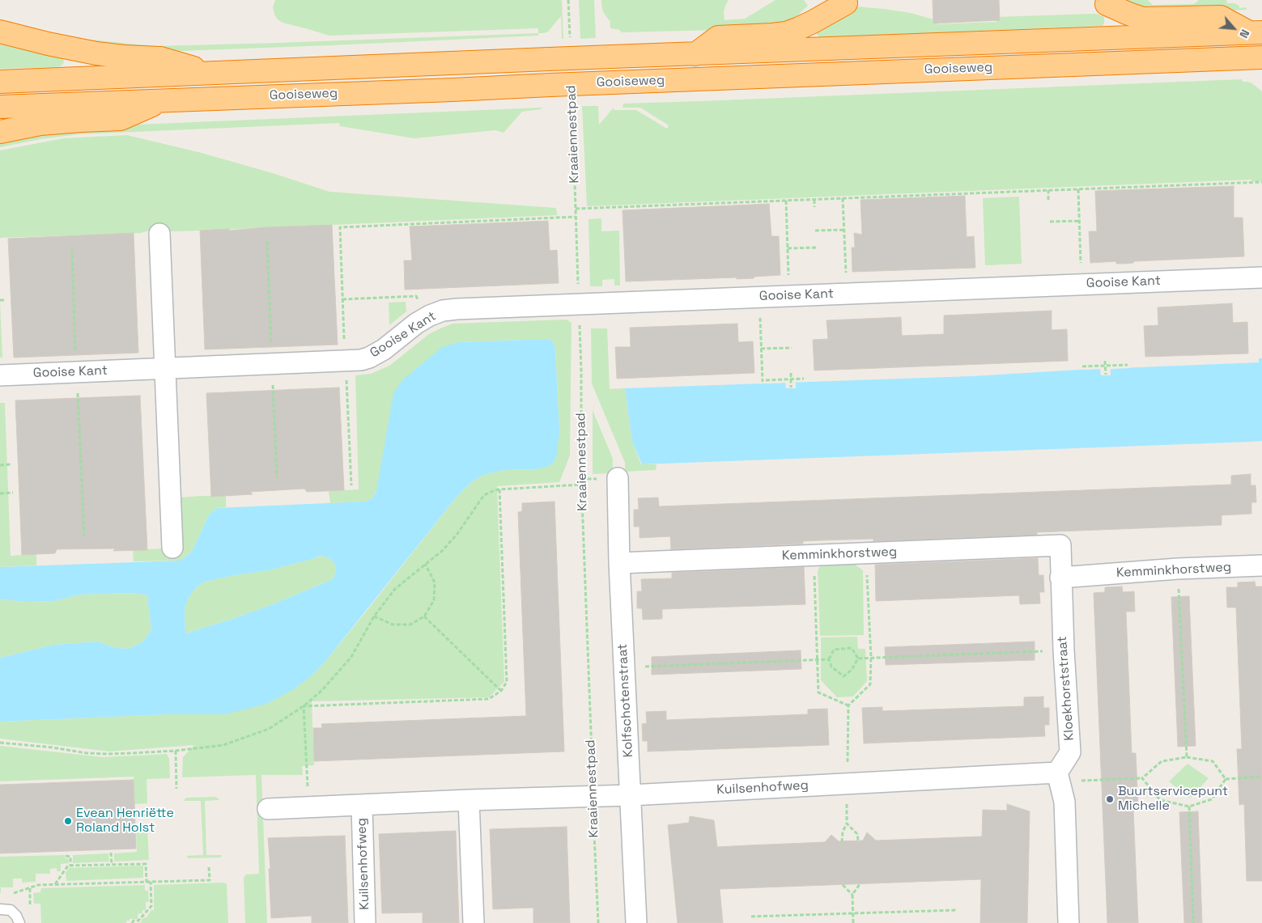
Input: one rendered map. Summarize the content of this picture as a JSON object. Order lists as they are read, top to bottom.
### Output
{
  "streets": {
    "highway": ["Gooiseweg"],
    "street": [
      "Gooise Kant",
      "Kemminkhorstweg",
      "Kloekhorststraat",
      "Kolfschotenstraat",
      "Kuilsenhofweg"
    ],
    "path": ["Kraaiennestpad"]
  },
  "crossings": [
    ["Kraaiennestpad", "Gooise Kant"],
    ["Kraaiennestpad", "Kuilsenhofweg"],
    ["Kemminkhorstweg", "Kloekhorststraat"],
    ["Kemminkhorstweg", "Kolfschotenstraat"],
    ["Kloekhorststraat", "Kuilsenhofweg"],
    ["Kolfschotenstraat", "Kuilsenhofweg"]
  ],
  "places": ["Buurtservicepunt Michelle", "Evean Henriëtte Roland Holst"],
  "north": "bottom right"
}
